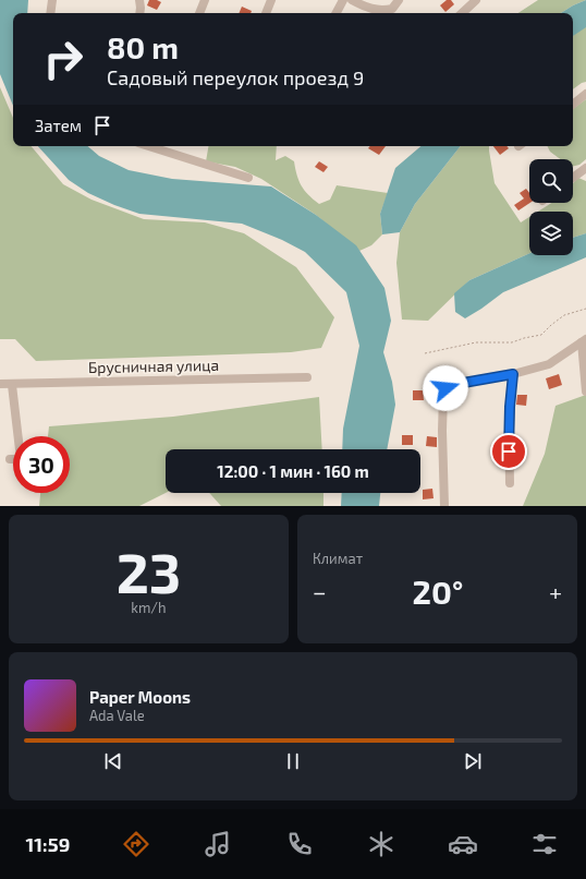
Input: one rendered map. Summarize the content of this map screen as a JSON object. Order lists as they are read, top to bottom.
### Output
{
  "streets": {
    "street": ["Брусничная улица"]
  },
  "page": {
    "turn": ["80 m", "Садовый переулок проезд 9"],
    "then": "Затем",
    "limit": "30",
    "trip": "12:00 · 1 мин · 160 m",
    "tile": [
      ["23", "km/h"],
      "Климат"
    ],
    "heat": ["−", "20°", "+"],
    "song": ["Paper Moons", "Ada Vale"],
    "tabs": "11:59"
  }
}
